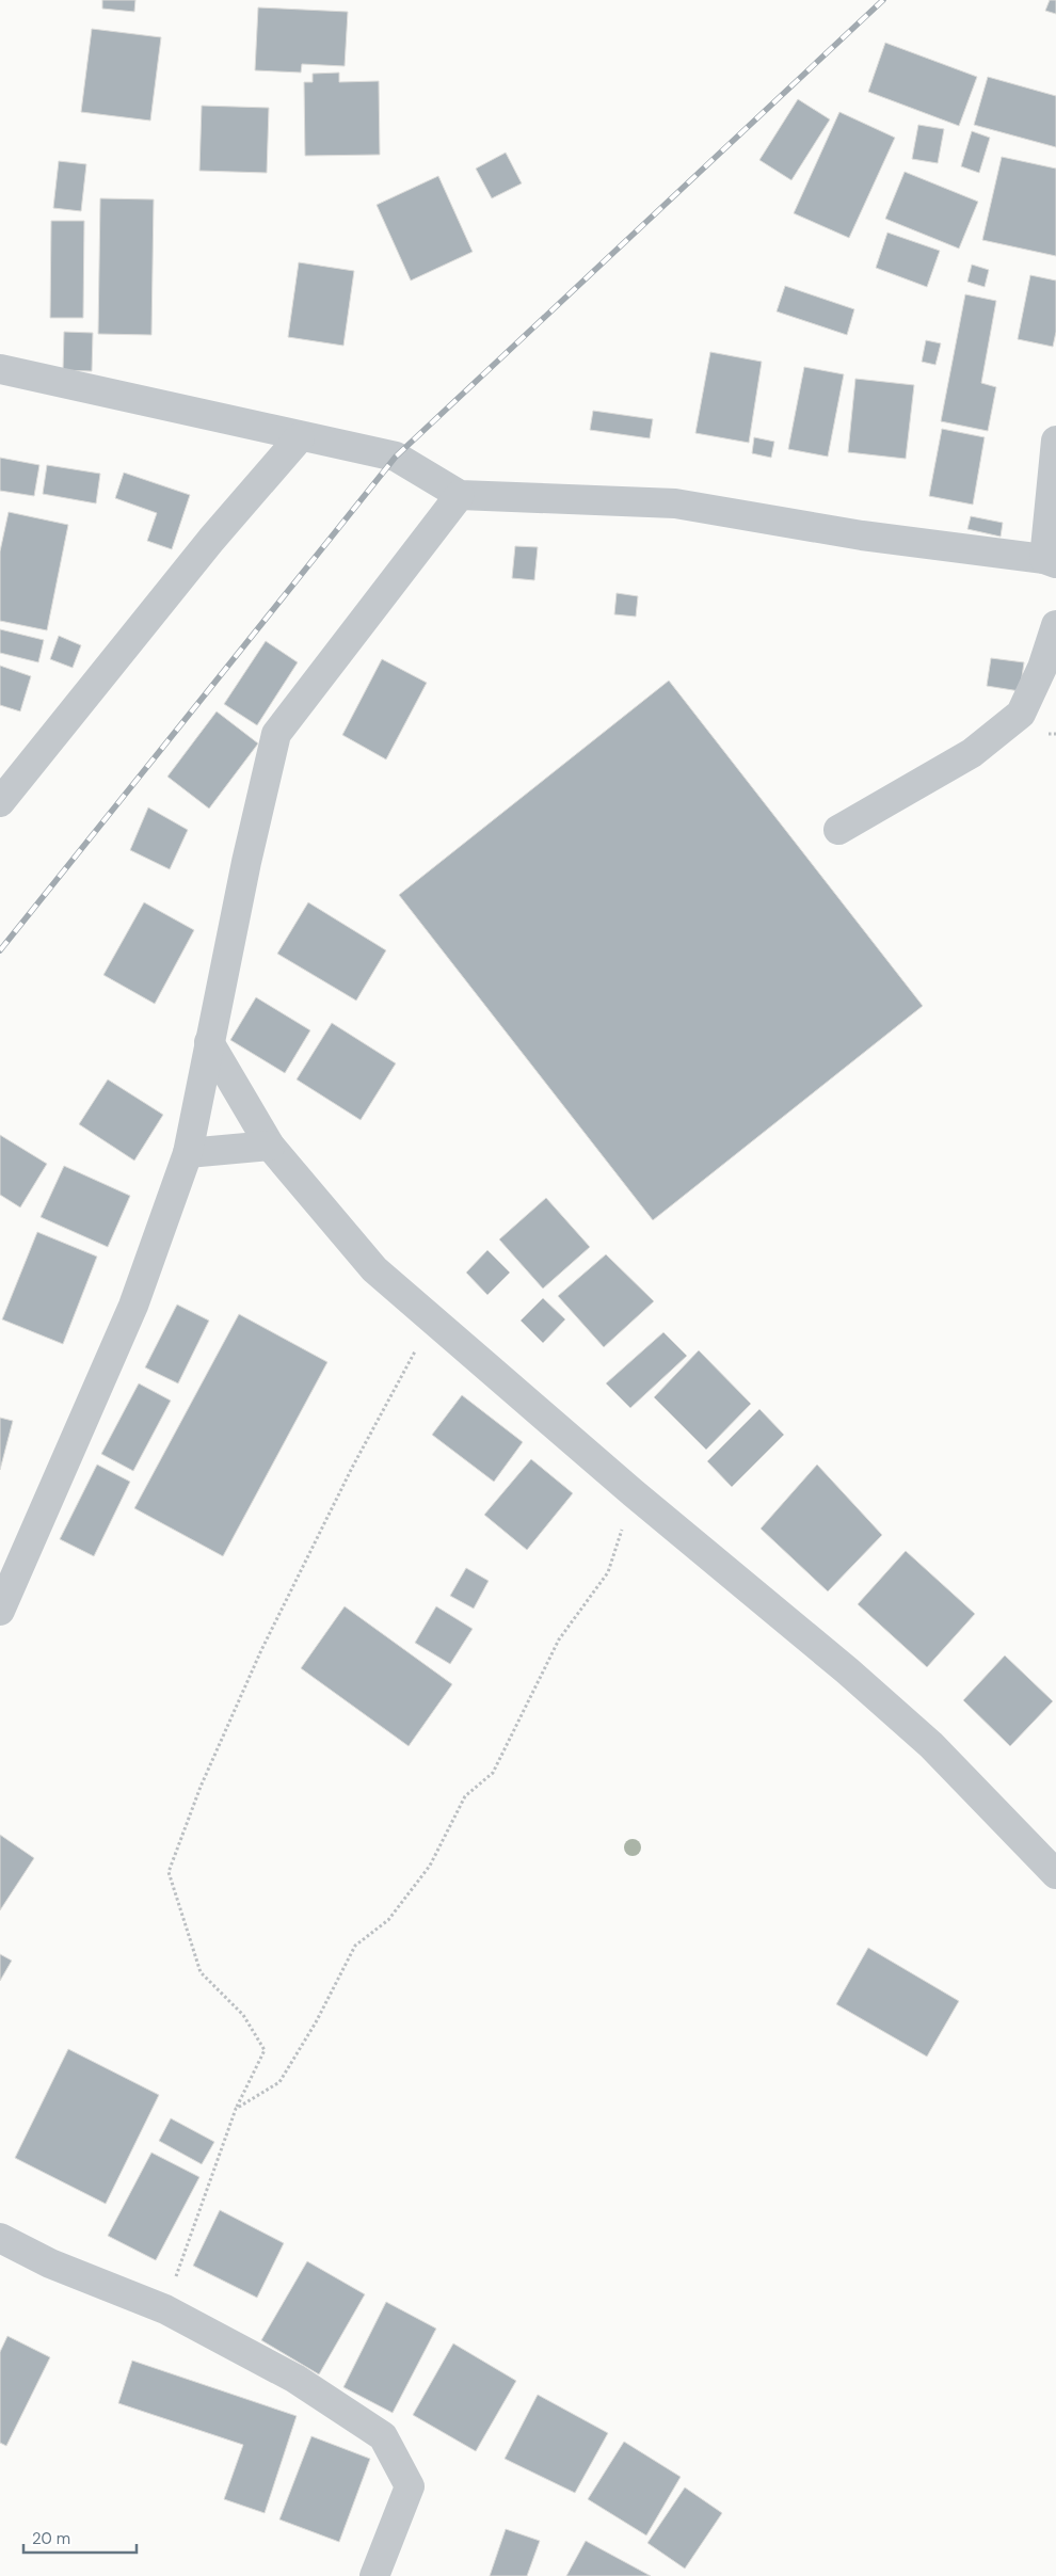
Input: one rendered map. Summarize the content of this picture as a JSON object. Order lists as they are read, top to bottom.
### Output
{
  "scale_bar": "20 m"
}
